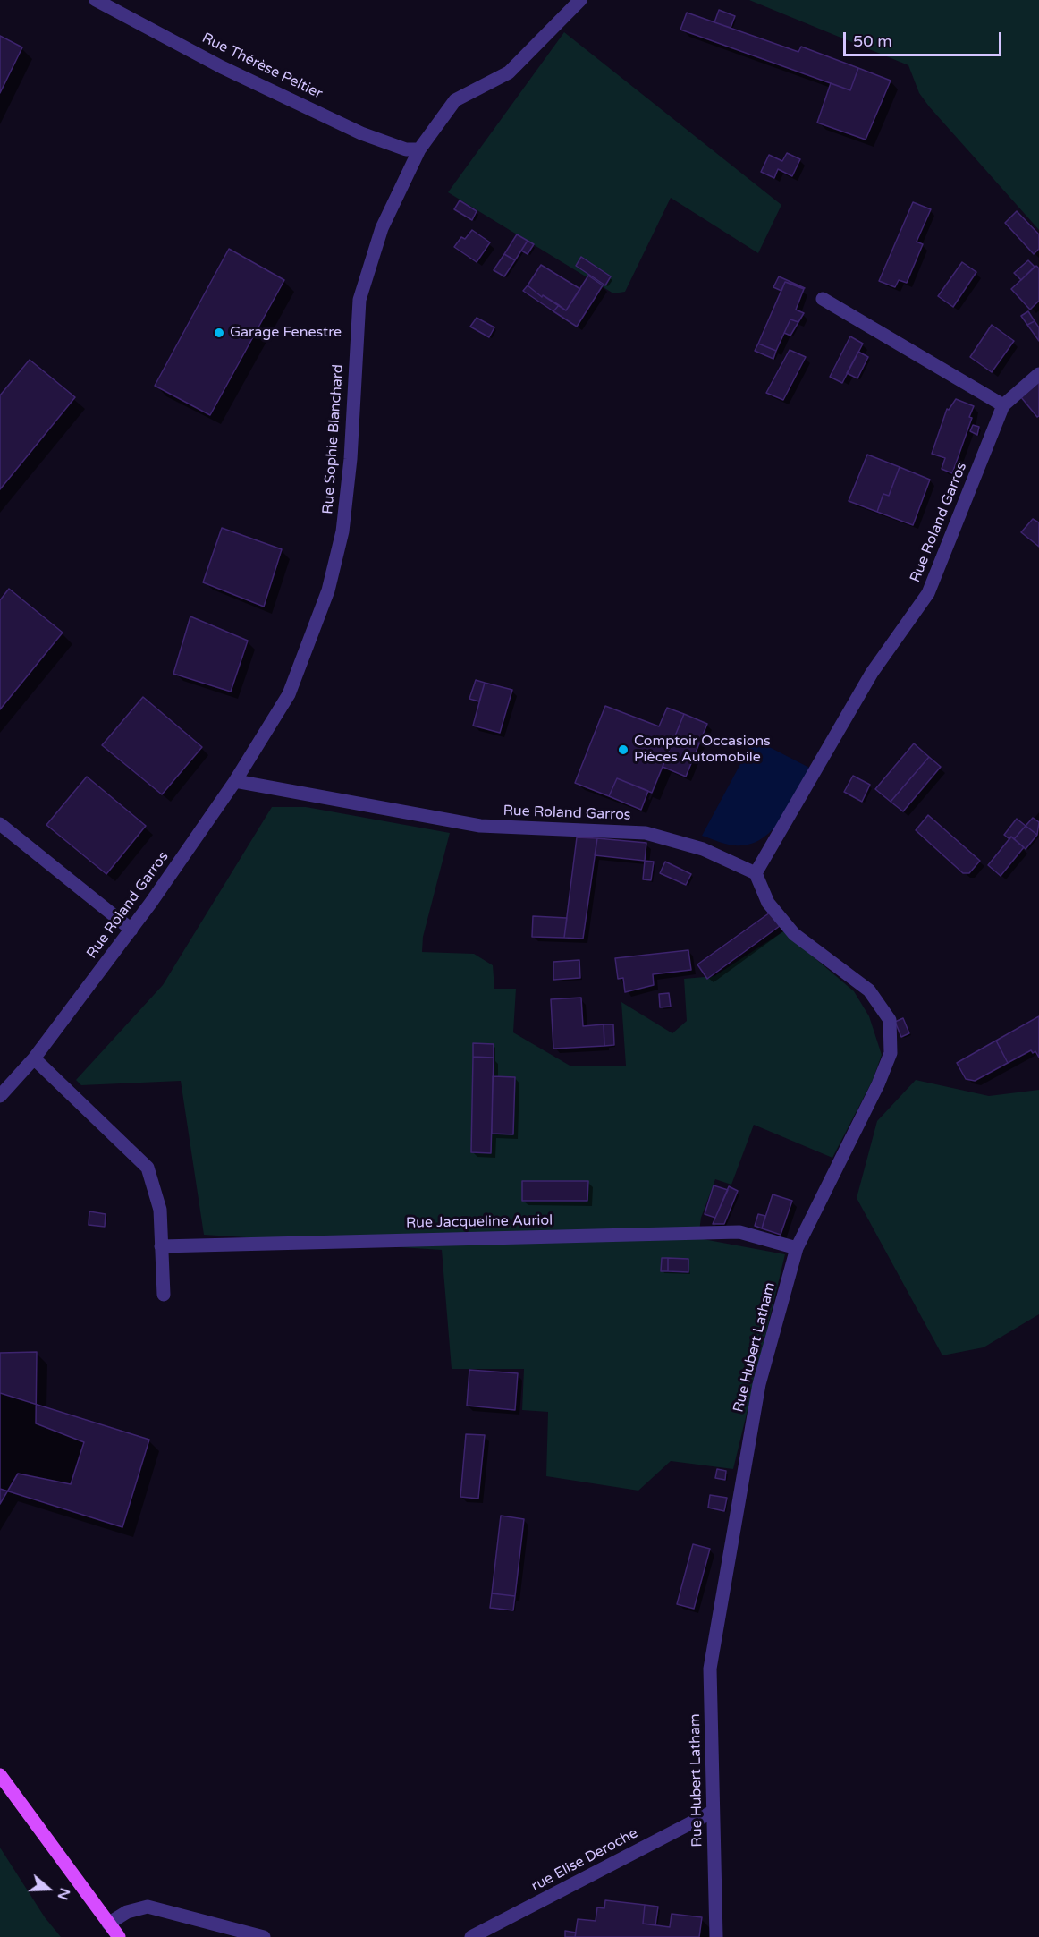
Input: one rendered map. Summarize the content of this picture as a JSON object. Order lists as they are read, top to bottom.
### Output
{
  "streets": {
    "street": [
      "Rue Thérèse Peltier",
      "Rue Sophie Blanchard",
      "Rue Roland Garros",
      "Rue Jacqueline Auriol",
      "Rue Hubert Latham",
      "rue Elise Deroche"
    ]
  },
  "crossings": [
    ["Rue Thérèse Peltier", "Rue Sophie Blanchard"],
    ["Rue Sophie Blanchard", "Rue Roland Garros"],
    ["Rue Roland Garros", "Rue Hubert Latham"],
    ["Rue Jacqueline Auriol", "Rue Hubert Latham"],
    ["Rue Hubert Latham", "rue Elise Deroche"]
  ],
  "places": ["Garage Fenestre", "Comptoir Occasions Pièces Automobile"],
  "scale_bar": "50 m",
  "north": "right"
}
